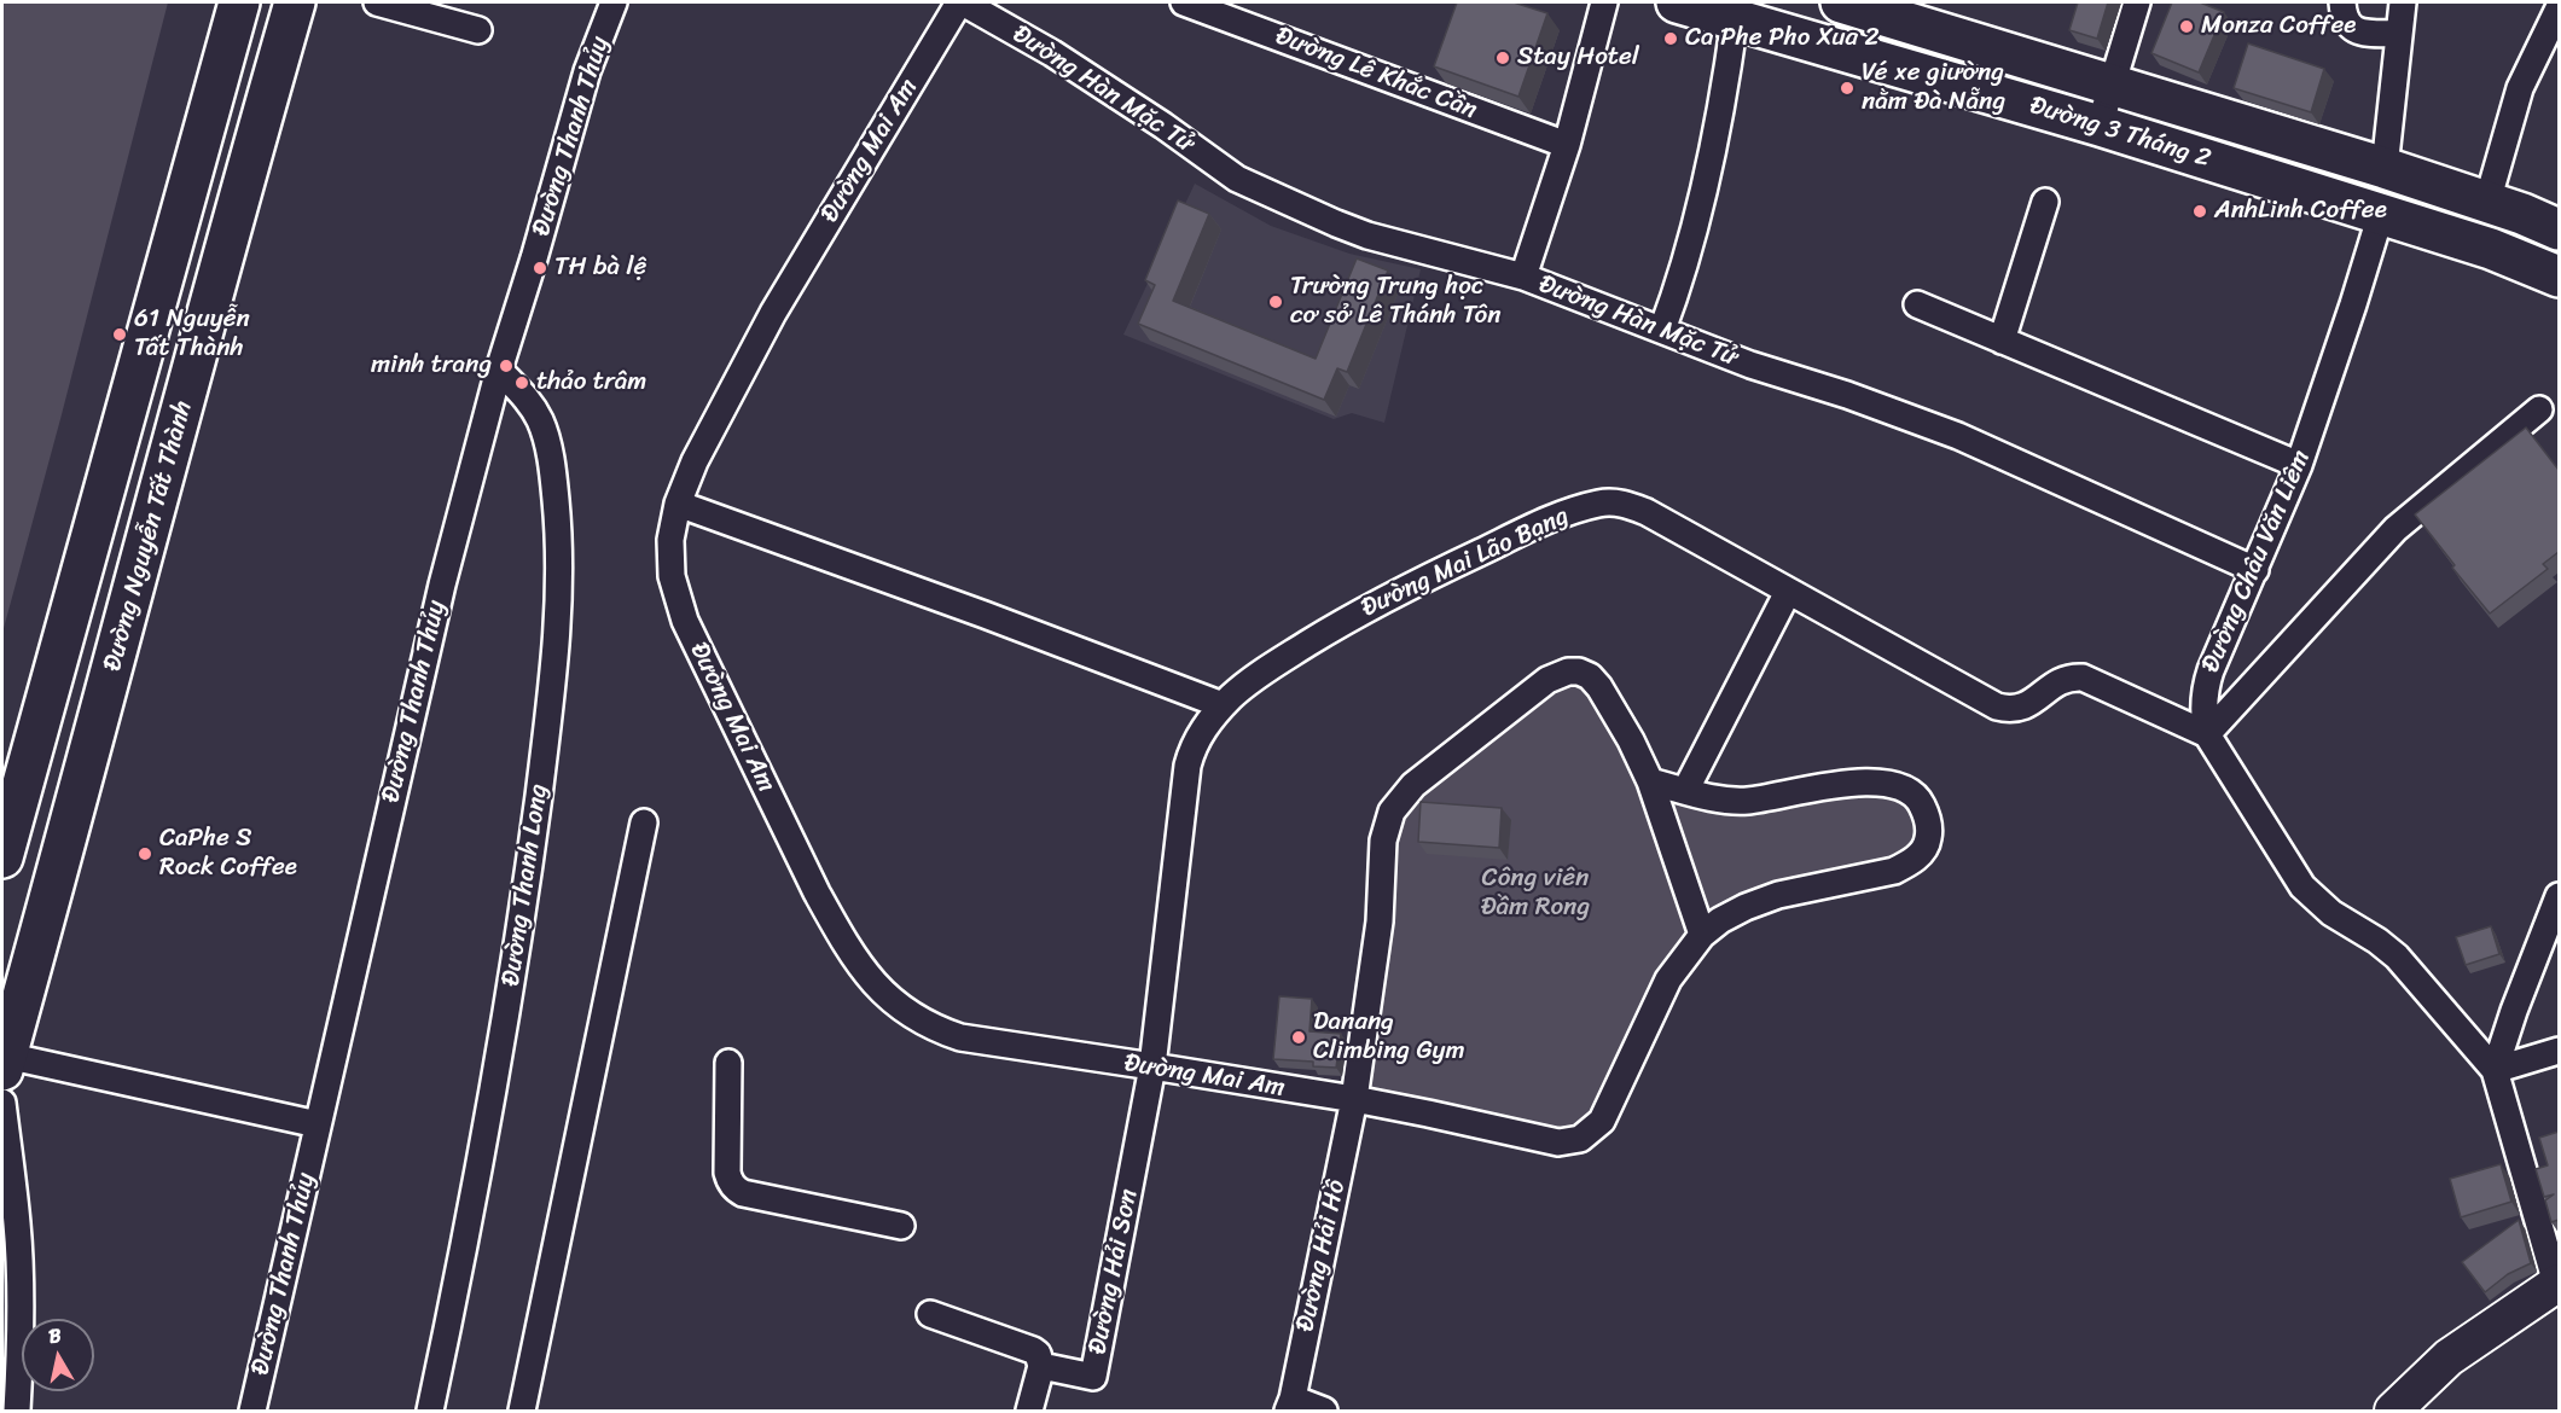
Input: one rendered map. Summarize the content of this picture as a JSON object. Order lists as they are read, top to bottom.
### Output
{
  "streets": {
    "main road": ["Đường 3 Tháng 2", "Đường Nguyễn Tất Thành"],
    "street": [
      "Đường Lê Khắc Cần",
      "Đường Hàn Mặc Tử",
      "Đường Thanh Thủy",
      "Đường Mai Am",
      "Đường Châu Văn Liêm",
      "Đường Mai Lão Bạng",
      "Đường Thanh Long",
      "Đường Hải Hồ",
      "Đường Hải Sơn"
    ]
  },
  "crossings": [
    ["Đường Hàn Mặc Tử", "Đường Mai Am"],
    ["Đường Hàn Mặc Tử", "Đường Châu Văn Liêm"],
    ["Đường 3 Tháng 2", "Đường Châu Văn Liêm"],
    ["Đường Thanh Thủy", "Đường Thanh Long"],
    ["Đường Mai Am", "Đường Mai Lão Bạng"],
    ["Đường Mai Am", "Đường Hải Hồ"],
    ["Đường Mai Am", "Đường Hải Sơn"],
    ["Đường Châu Văn Liêm", "Đường Mai Lão Bạng"],
    ["Đường Mai Lão Bạng", "Đường Hải Sơn"]
  ],
  "parks": ["Công viên Đầm Rong"],
  "places": [
    "Monza Coffee",
    "Ca Phe Pho Xua 2",
    "Stay Hotel",
    "Vé xe giường nằm Đà Nẵng",
    "AnhLinh Coffee",
    "TH bà lệ",
    "Trường Trung học cơ sở Lê Thánh Tôn",
    "61 Nguyễn Tất Thành",
    "minh trang",
    "thảo trâm",
    "CaPhe S Rock Coffee",
    "Danang Climbing Gym"
  ],
  "north": "top"
}
